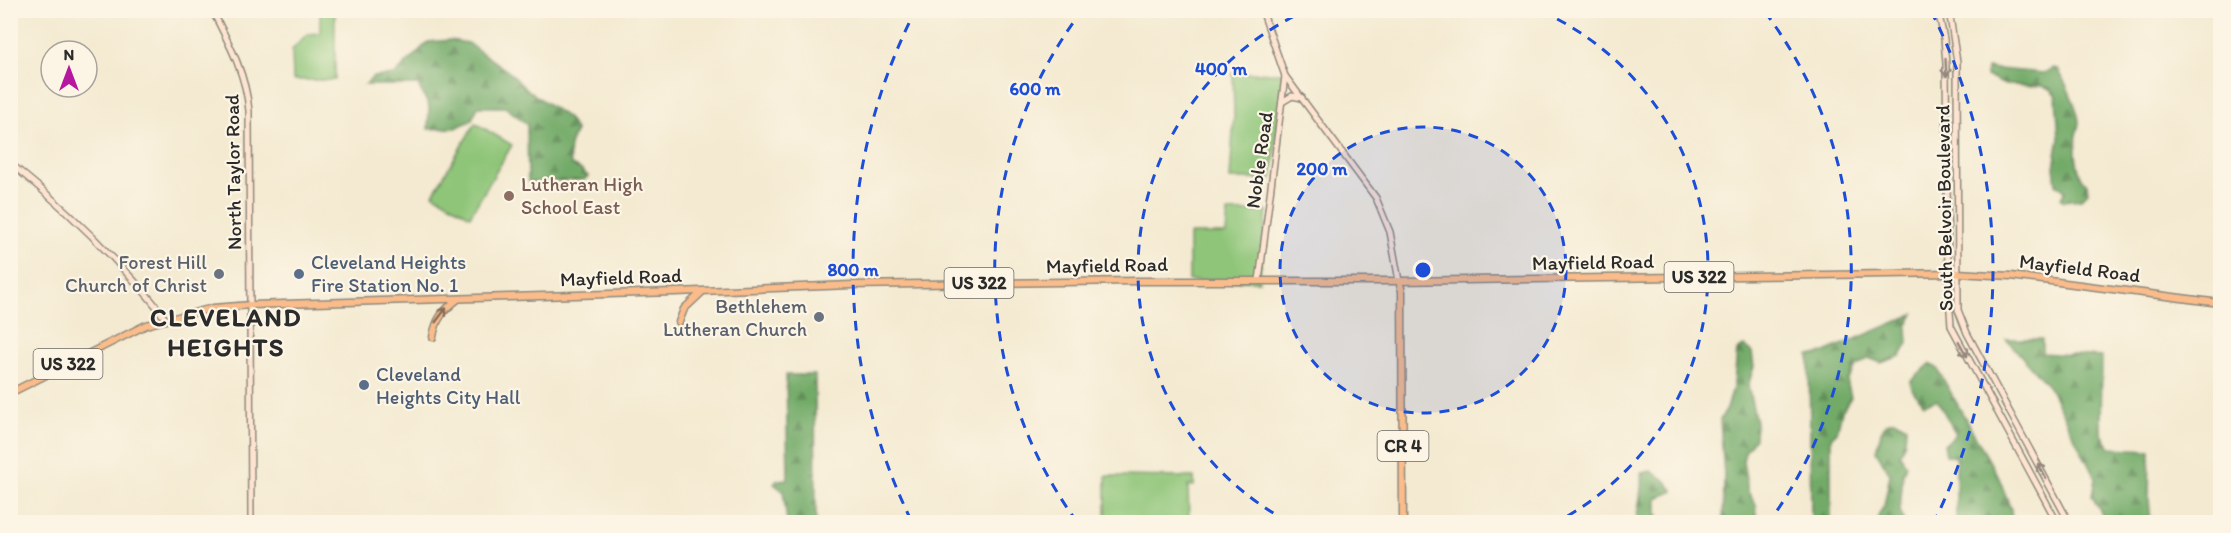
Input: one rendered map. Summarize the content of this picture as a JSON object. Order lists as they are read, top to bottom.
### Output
{
  "streets": {
    "main road": ["Mayfield Road", "US 322", "CR 4"],
    "street": ["Noble Road", "North Taylor Road", "South Belvoir Boulevard"]
  },
  "crossings": [
    ["Noble Road", "Mayfield Road"],
    ["North Taylor Road", "Mayfield Road"],
    ["South Belvoir Boulevard", "Mayfield Road"],
    ["Mayfield Road", "CR 4"]
  ],
  "districts": ["CLEVELAND HEIGHTS"],
  "places": [
    "Lutheran High School East",
    "Forest Hill Church of Christ",
    "Cleveland Heights Fire Station No. 1",
    "Bethlehem Lutheran Church",
    "Cleveland Heights City Hall"
  ],
  "north": "top",
  "rings": [
    "400 m",
    "600 m",
    "200 m",
    "800 m"
  ]
}
